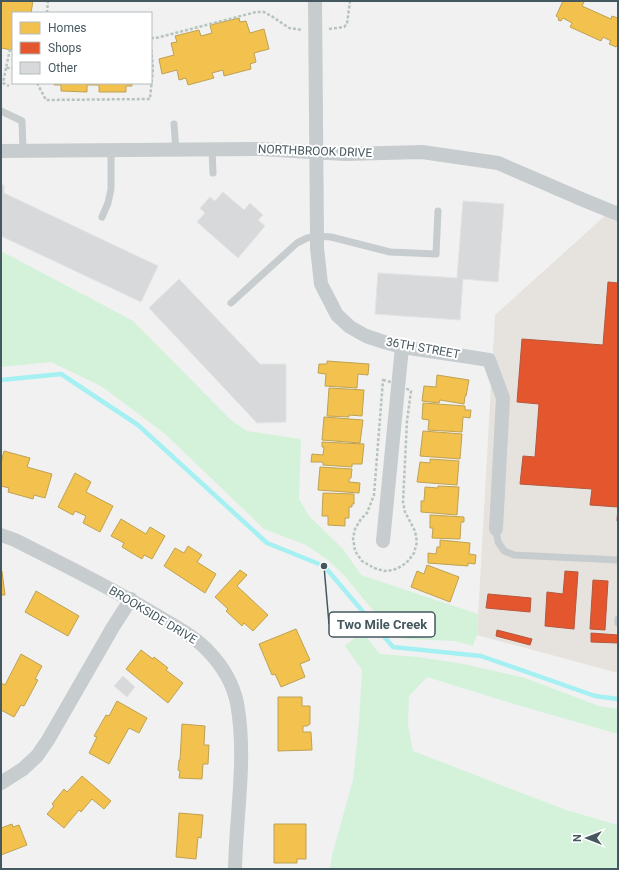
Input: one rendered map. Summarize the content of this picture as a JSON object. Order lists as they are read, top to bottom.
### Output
{
  "streets": {
    "street": ["NORTHBROOK DRIVE", "36TH STREET", "BROOKSIDE DRIVE"]
  },
  "crossings": [
    ["NORTHBROOK DRIVE", "36TH STREET"]
  ],
  "places": ["Two Mile Creek"],
  "legend": ["Homes", "Shops", "Other"],
  "north": "left"
}
